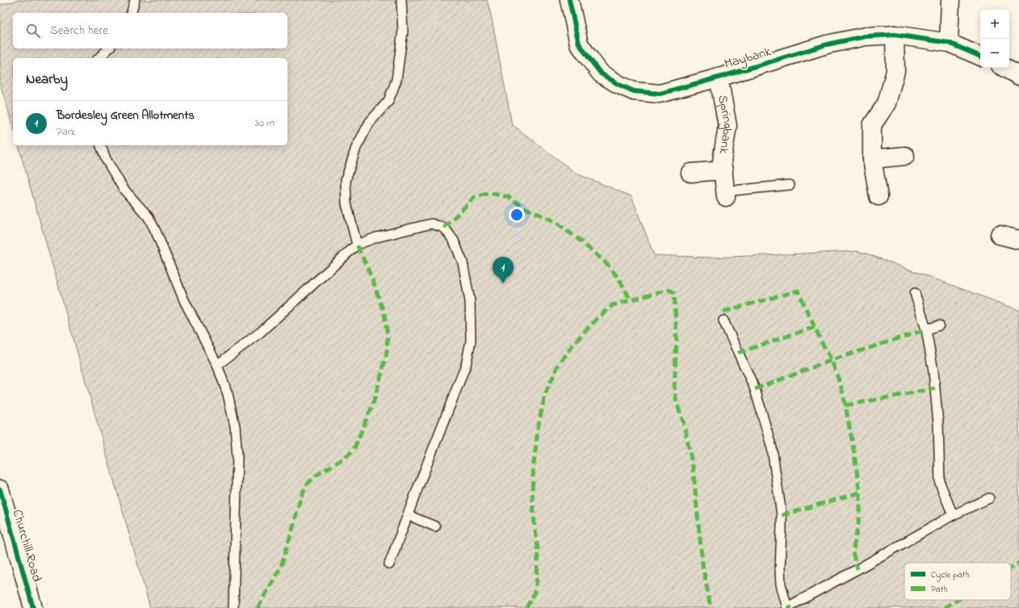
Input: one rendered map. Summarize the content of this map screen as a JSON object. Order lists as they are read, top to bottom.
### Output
{
  "streets": {
    "street": ["Maybank", "Springbank", "Churchill Road"]
  },
  "crossings": [
    ["Maybank", "Springbank"]
  ],
  "legend": ["Cycle path", "Path"],
  "page": {
    "map_buttons": ["+", "−"],
    "search": "Search here",
    "heading": "Nearby",
    "list": [
      {
        "mark": "1",
        "name": "Bordesley Green Allotments",
        "note": "Park",
        "value": "30 m"
      }
    ],
    "pins": "1"
  }
}
